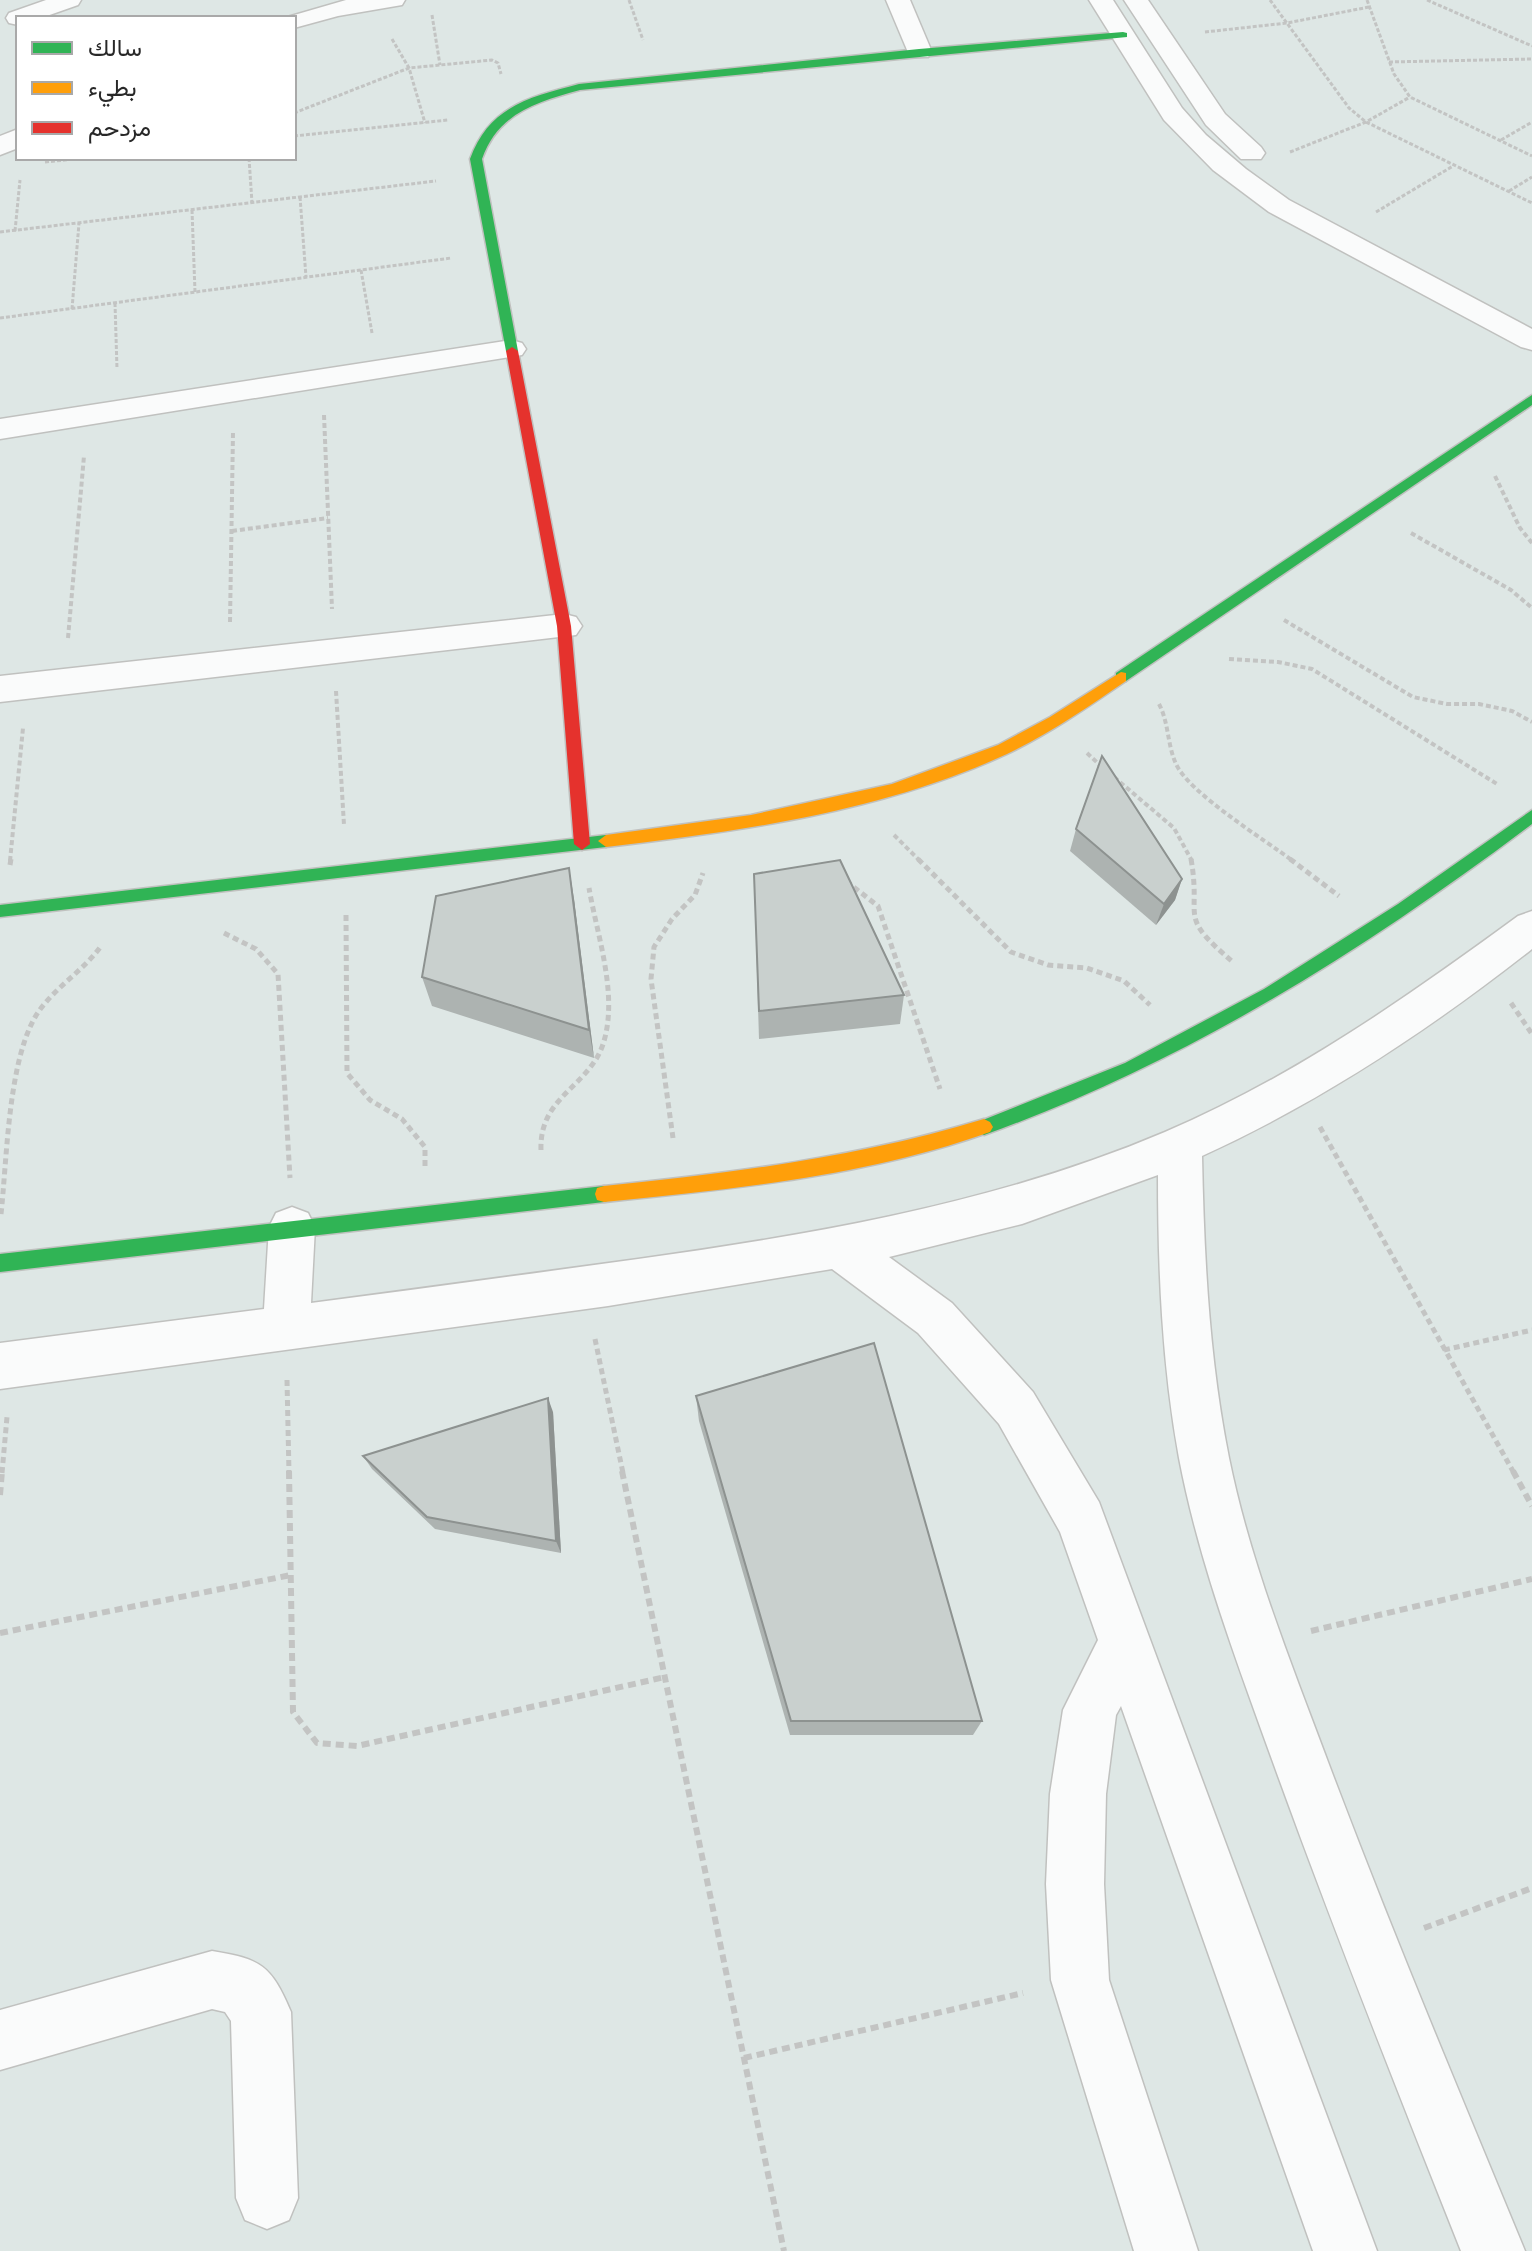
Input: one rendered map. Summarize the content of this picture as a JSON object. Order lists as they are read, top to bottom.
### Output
{
  "legend": ["سالك", "بطيء", "مزدحم"]
}
